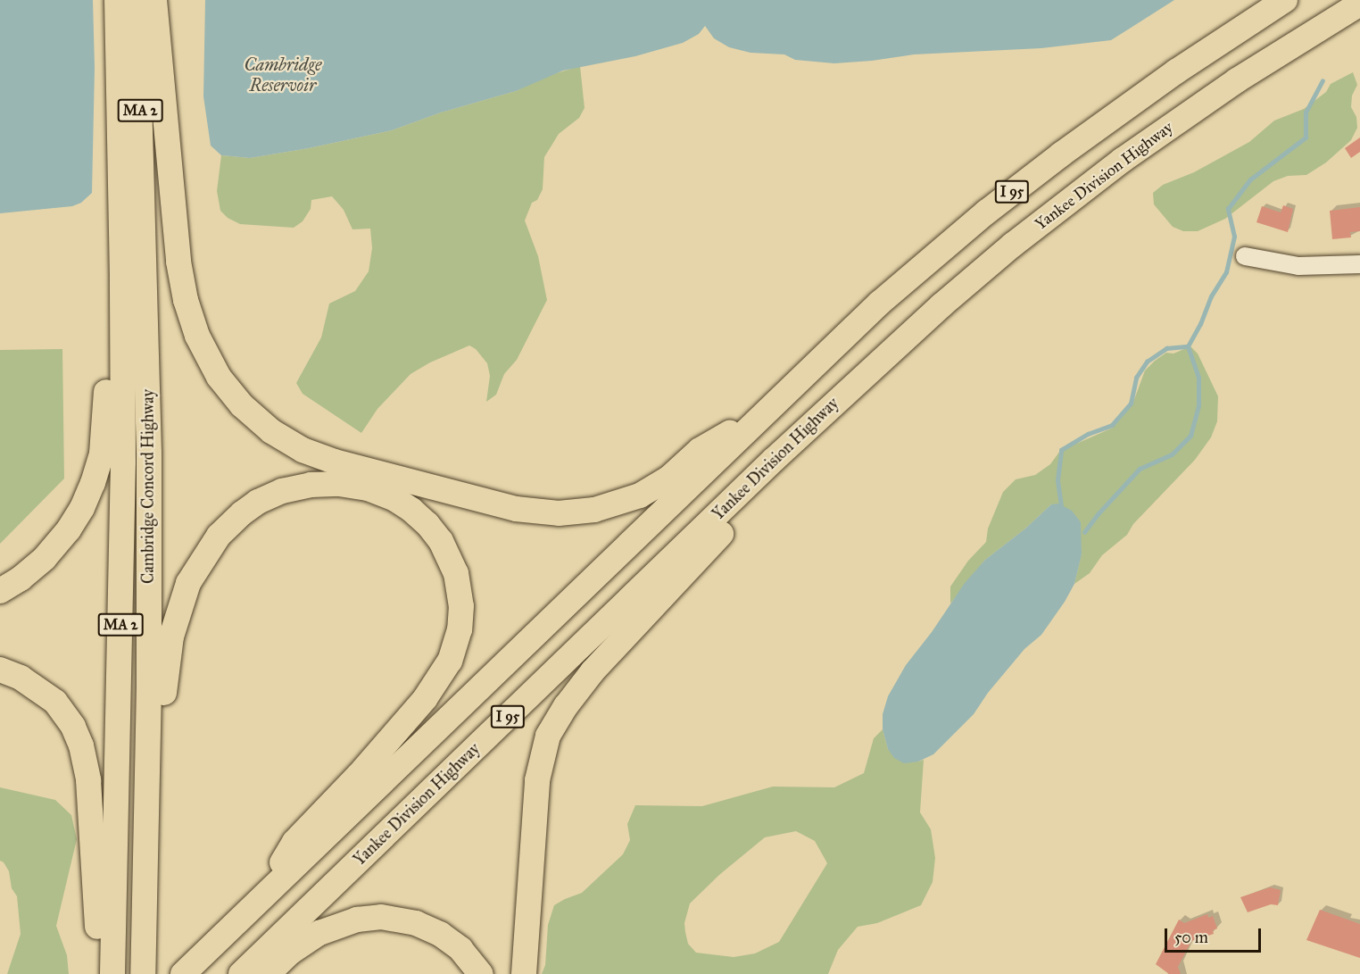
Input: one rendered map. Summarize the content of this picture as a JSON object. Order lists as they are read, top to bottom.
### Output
{
  "streets": {
    "highway": [
      "MA 2",
      "Yankee Division Highway",
      "I 95",
      "Cambridge Concord Highway"
    ]
  },
  "water": ["Cambridge Reservoir"],
  "scale_bar": "50 m"
}
